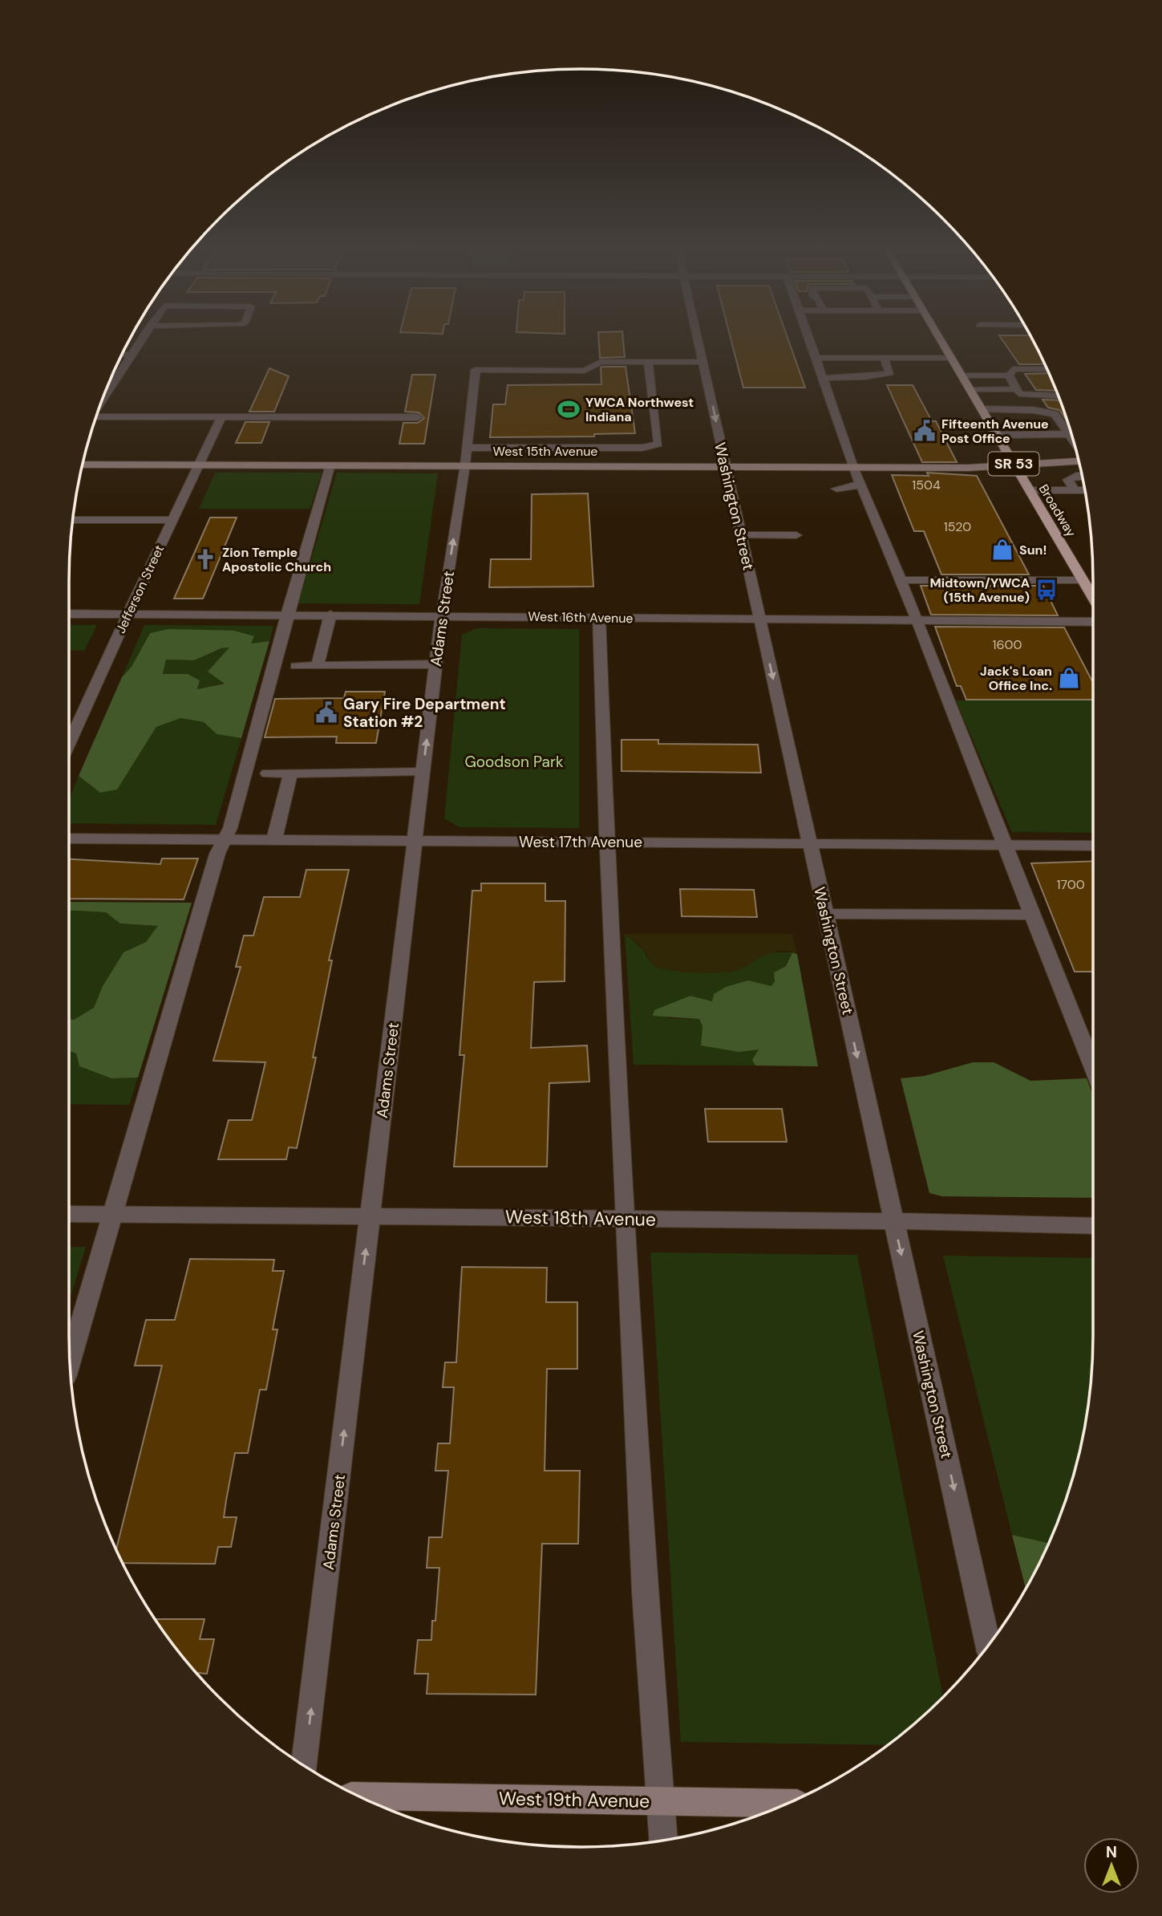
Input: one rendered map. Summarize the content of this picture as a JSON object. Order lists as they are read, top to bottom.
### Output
{
  "streets": {
    "main road": [
      "West 15th Avenue",
      "SR 53",
      "Broadway",
      "West 19th Avenue"
    ],
    "street": [
      "Washington Street",
      "Jefferson Street",
      "West 16th Avenue",
      "Adams Street",
      "West 17th Avenue",
      "West 18th Avenue"
    ]
  },
  "crossings": [
    ["West 15th Avenue", "Washington Street"],
    ["West 15th Avenue", "Broadway"],
    ["West 15th Avenue", "Jefferson Street"],
    ["West 15th Avenue", "Adams Street"],
    ["Washington Street", "West 16th Avenue"],
    ["Washington Street", "West 17th Avenue"],
    ["Washington Street", "West 18th Avenue"],
    ["Jefferson Street", "West 16th Avenue"],
    ["West 16th Avenue", "Adams Street"],
    ["Adams Street", "West 17th Avenue"],
    ["Adams Street", "West 18th Avenue"]
  ],
  "one_way": ["Washington Street", "Adams Street"],
  "parks": ["Goodson Park"],
  "places": {
    "sports": ["YWCA Northwest Indiana"],
    "public building": ["Fifteenth Avenue Post Office", "Gary Fire Department Station #2"],
    "shop": ["Sun!", "Jack's Loan Office Inc."],
    "church": ["Zion Temple Apostolic Church"],
    "bus stop": ["Midtown/YWCA (15th Avenue)"]
  },
  "house_numbers": [
    "1504",
    "1520",
    "1600",
    "1700"
  ],
  "north": "top"
}
